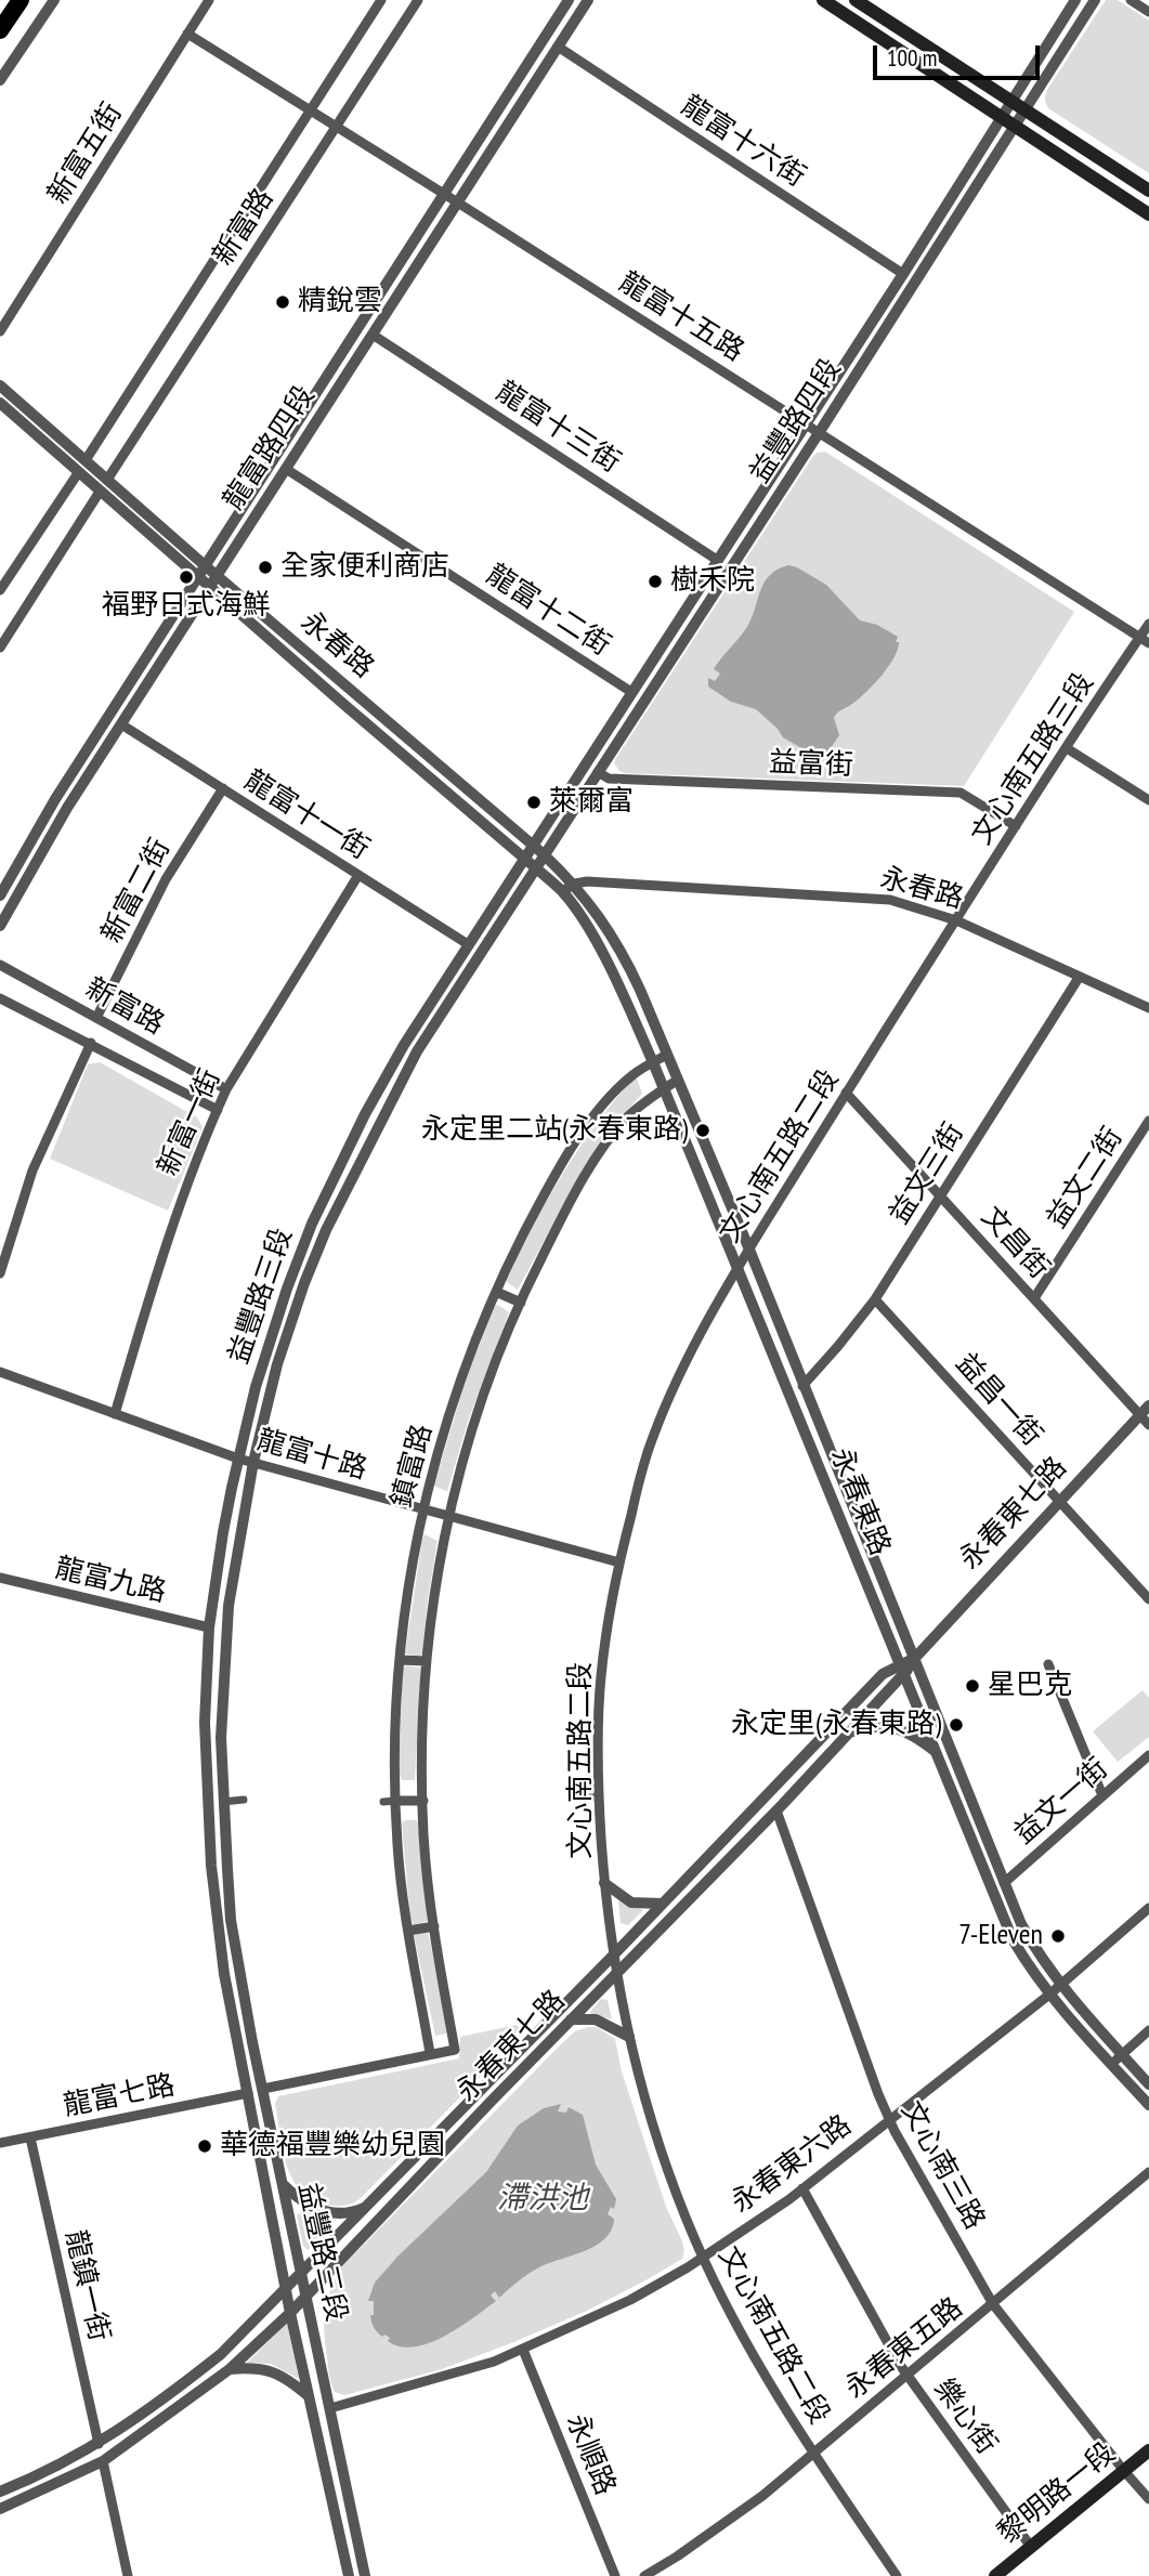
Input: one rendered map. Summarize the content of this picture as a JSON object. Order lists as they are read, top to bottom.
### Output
{
  "streets": {
    "main road": ["黎明路一段"],
    "street": [
      "龍富十六街",
      "新富五街",
      "新富路",
      "龍富十五路",
      "益豐路四段",
      "龍富十三街",
      "龍富路四段",
      "龍富十二街",
      "永春路",
      "文心南五路三段",
      "益富街",
      "龍富十一街",
      "新富二街",
      "新富一街",
      "文心南五路二段",
      "益文三街",
      "益文二街",
      "文昌街",
      "益豐路三段",
      "益昌一街",
      "龍富十路",
      "鎮富路",
      "永春東路",
      "永春東七路",
      "龍富九路",
      "益文一街",
      "龍富七路",
      "永春東六路",
      "文心南三路",
      "龍鎮一街",
      "永春東五路",
      "樂心街",
      "永順路"
    ]
  },
  "crossings": [
    ["龍富十六街", "益豐路四段"],
    ["龍富十六街", "龍富路四段"],
    ["新富五街", "龍富十五路"],
    ["新富路", "龍富十五路"],
    ["新富路", "永春路"],
    ["新富路", "新富二街"],
    ["新富路", "新富一街"],
    ["龍富十五路", "益豐路四段"],
    ["龍富十五路", "龍富路四段"],
    ["龍富十五路", "文心南五路三段"],
    ["益豐路四段", "龍富十三街"],
    ["益豐路四段", "龍富十二街"],
    ["益豐路四段", "永春路"],
    ["益豐路四段", "益富街"],
    ["益豐路四段", "益豐路三段"],
    ["龍富十三街", "龍富路四段"],
    ["龍富路四段", "龍富十二街"],
    ["龍富路四段", "永春路"],
    ["龍富路四段", "龍富十一街"],
    ["永春路", "文心南五路三段"],
    ["永春路", "文心南五路二段"],
    ["永春路", "益文三街"],
    ["永春路", "益豐路三段"],
    ["永春路", "永春東路"],
    ["文心南五路三段", "益富街"],
    ["文心南五路三段", "文心南五路二段"],
    ["龍富十一街", "新富二街"],
    ["龍富十一街", "新富一街"],
    ["龍富十一街", "益豐路三段"],
    ["新富一街", "龍富十路"],
    ["文心南五路二段", "文昌街"],
    ["文心南五路二段", "龍富十路"],
    ["文心南五路二段", "永春東路"],
    ["文心南五路二段", "永春東七路"],
    ["文心南五路二段", "永春東六路"],
    ["文心南五路二段", "永春東五路"],
    ["益文三街", "文昌街"],
    ["益文三街", "益昌一街"],
    ["益文三街", "永春東路"],
    ["益文二街", "文昌街"],
    ["文昌街", "永春東七路"],
    ["益豐路三段", "龍富十路"],
    ["益豐路三段", "永春東七路"],
    ["益豐路三段", "龍富九路"],
    ["益豐路三段", "龍富七路"],
    ["益豐路三段", "永春東六路"],
    ["益昌一街", "永春東七路"],
    ["龍富十路", "鎮富路"],
    ["鎮富路", "永春東路"],
    ["永春東路", "永春東七路"],
    ["永春東路", "益文一街"],
    ["永春東路", "永春東六路"],
    ["永春東七路", "文心南三路"],
    ["永春東七路", "龍鎮一街"],
    ["龍富七路", "龍鎮一街"],
    ["永春東六路", "文心南三路"],
    ["永春東六路", "樂心街"],
    ["永春東六路", "永順路"],
    ["文心南三路", "永春東五路"],
    ["文心南三路", "黎明路一段"],
    ["永春東五路", "樂心街"],
    ["樂心街", "黎明路一段"]
  ],
  "water": ["滯洪池"],
  "places": [
    "精銳雲",
    "全家便利商店",
    "福野日式海鮮",
    "樹禾院",
    "萊爾富",
    "永定里二站(永春東路)",
    "星巴克",
    "永定里(永春東路)",
    "7-Eleven",
    "華德福豐樂幼兒園"
  ],
  "scale_bar": "100 m"
}
